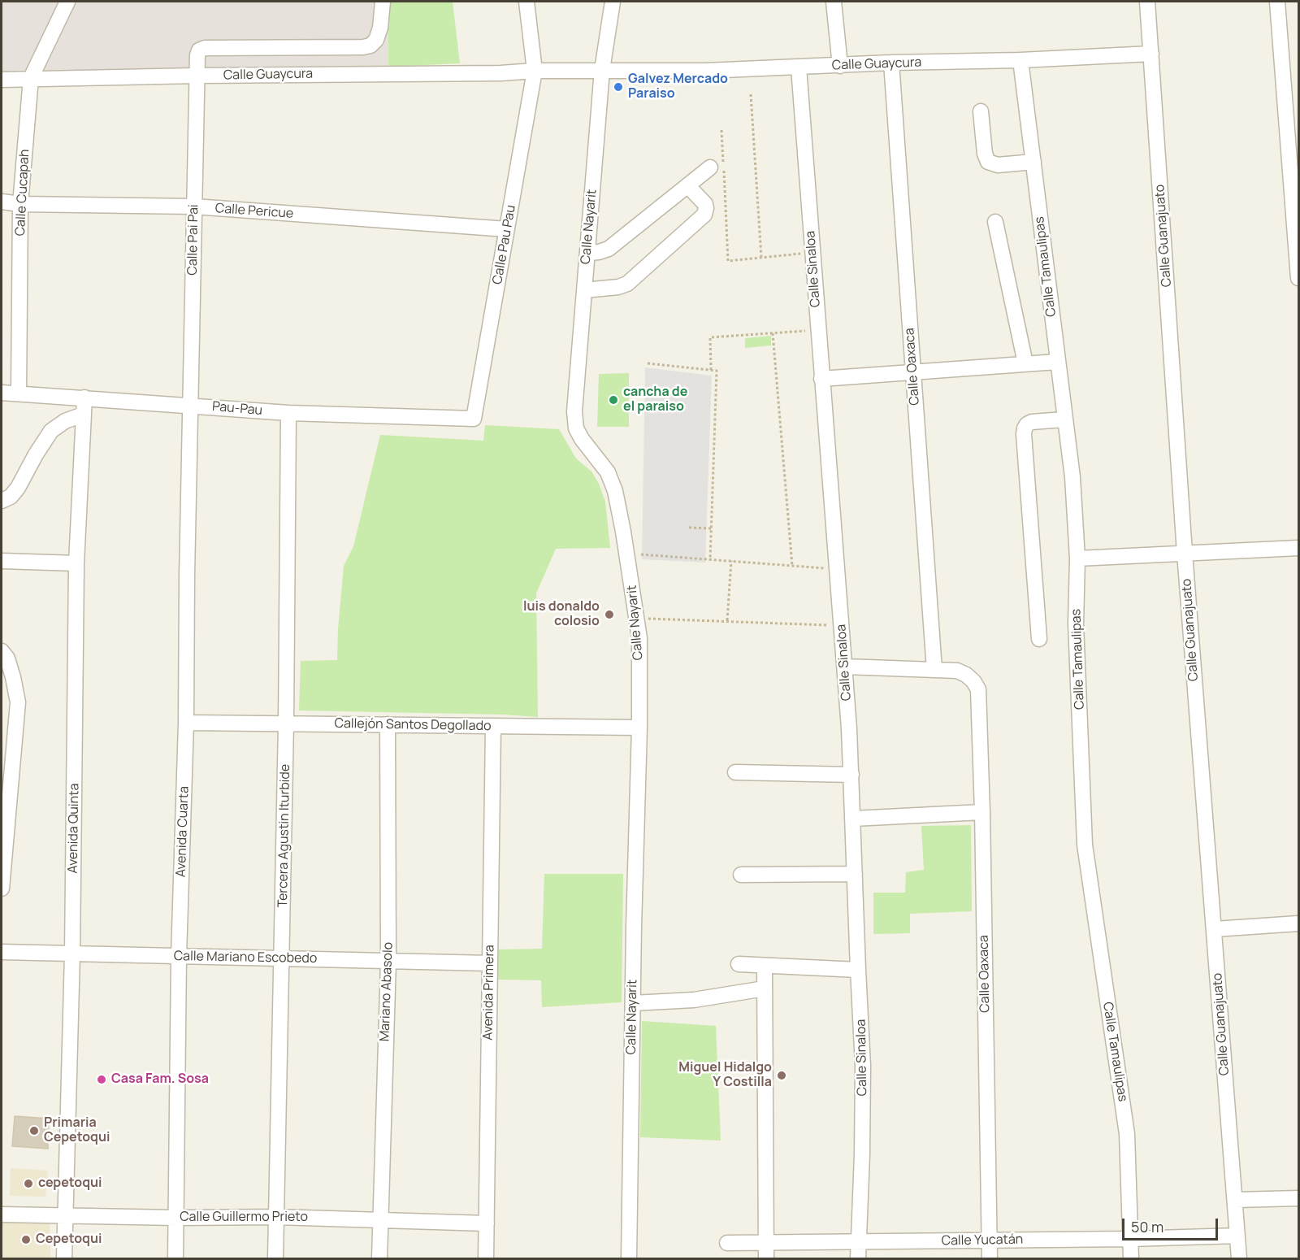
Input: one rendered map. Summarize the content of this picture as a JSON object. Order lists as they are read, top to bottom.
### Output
{
  "streets": {
    "street": [
      "Calle Guaycura",
      "Calle Cucapah",
      "Calle Pericue",
      "Calle Nayarit",
      "Calle Guanajuato",
      "Calle Pai Pai",
      "Calle Pau Pau",
      "Calle Tamaulipas",
      "Calle Sinaloa",
      "Calle Oaxaca",
      "Pau-Pau",
      "Callejón Santos Degollado",
      "Avenida Quinta",
      "Avenida Cuarta",
      "Tercera Agustin Iturbide",
      "Calle Mariano Escobedo",
      "Mariano Abasolo",
      "Avenida Primera",
      "Calle Guillermo Prieto",
      "Calle Yucatán"
    ]
  },
  "crossings": [
    ["Calle Guaycura", "Calle Cucapah"],
    ["Calle Guaycura", "Calle Nayarit"],
    ["Calle Guaycura", "Calle Guanajuato"],
    ["Calle Guaycura", "Calle Pai Pai"],
    ["Calle Guaycura", "Calle Pau Pau"],
    ["Calle Guaycura", "Calle Tamaulipas"],
    ["Calle Guaycura", "Calle Sinaloa"],
    ["Calle Guaycura", "Calle Oaxaca"],
    ["Calle Cucapah", "Calle Pericue"],
    ["Calle Cucapah", "Pau-Pau"],
    ["Calle Pericue", "Calle Pai Pai"],
    ["Calle Pericue", "Calle Pau Pau"],
    ["Calle Nayarit", "Callejón Santos Degollado"],
    ["Calle Guanajuato", "Calle Yucatán"],
    ["Calle Pai Pai", "Pau-Pau"],
    ["Calle Pai Pai", "Avenida Cuarta"],
    ["Calle Pau Pau", "Pau-Pau"],
    ["Calle Tamaulipas", "Calle Yucatán"],
    ["Calle Sinaloa", "Calle Yucatán"],
    ["Calle Oaxaca", "Calle Yucatán"],
    ["Pau-Pau", "Avenida Quinta"],
    ["Pau-Pau", "Avenida Cuarta"],
    ["Pau-Pau", "Tercera Agustin Iturbide"],
    ["Callejón Santos Degollado", "Avenida Cuarta"],
    ["Callejón Santos Degollado", "Tercera Agustin Iturbide"],
    ["Callejón Santos Degollado", "Mariano Abasolo"],
    ["Callejón Santos Degollado", "Avenida Primera"],
    ["Avenida Quinta", "Calle Mariano Escobedo"],
    ["Avenida Quinta", "Calle Guillermo Prieto"],
    ["Avenida Cuarta", "Calle Mariano Escobedo"],
    ["Avenida Cuarta", "Calle Guillermo Prieto"],
    ["Tercera Agustin Iturbide", "Calle Mariano Escobedo"],
    ["Tercera Agustin Iturbide", "Calle Guillermo Prieto"],
    ["Calle Mariano Escobedo", "Mariano Abasolo"],
    ["Calle Mariano Escobedo", "Avenida Primera"],
    ["Mariano Abasolo", "Calle Guillermo Prieto"],
    ["Avenida Primera", "Calle Guillermo Prieto"]
  ],
  "places": [
    "Galvez Mercado Paraiso",
    "cancha de el paraiso",
    "luis donaldo colosio",
    "Miguel Hidalgo Y Costilla",
    "Casa Fam. Sosa",
    "Primaria Cepetoqui",
    "cepetoqui",
    "Cepetoqui"
  ],
  "scale_bar": "50 m"
}
